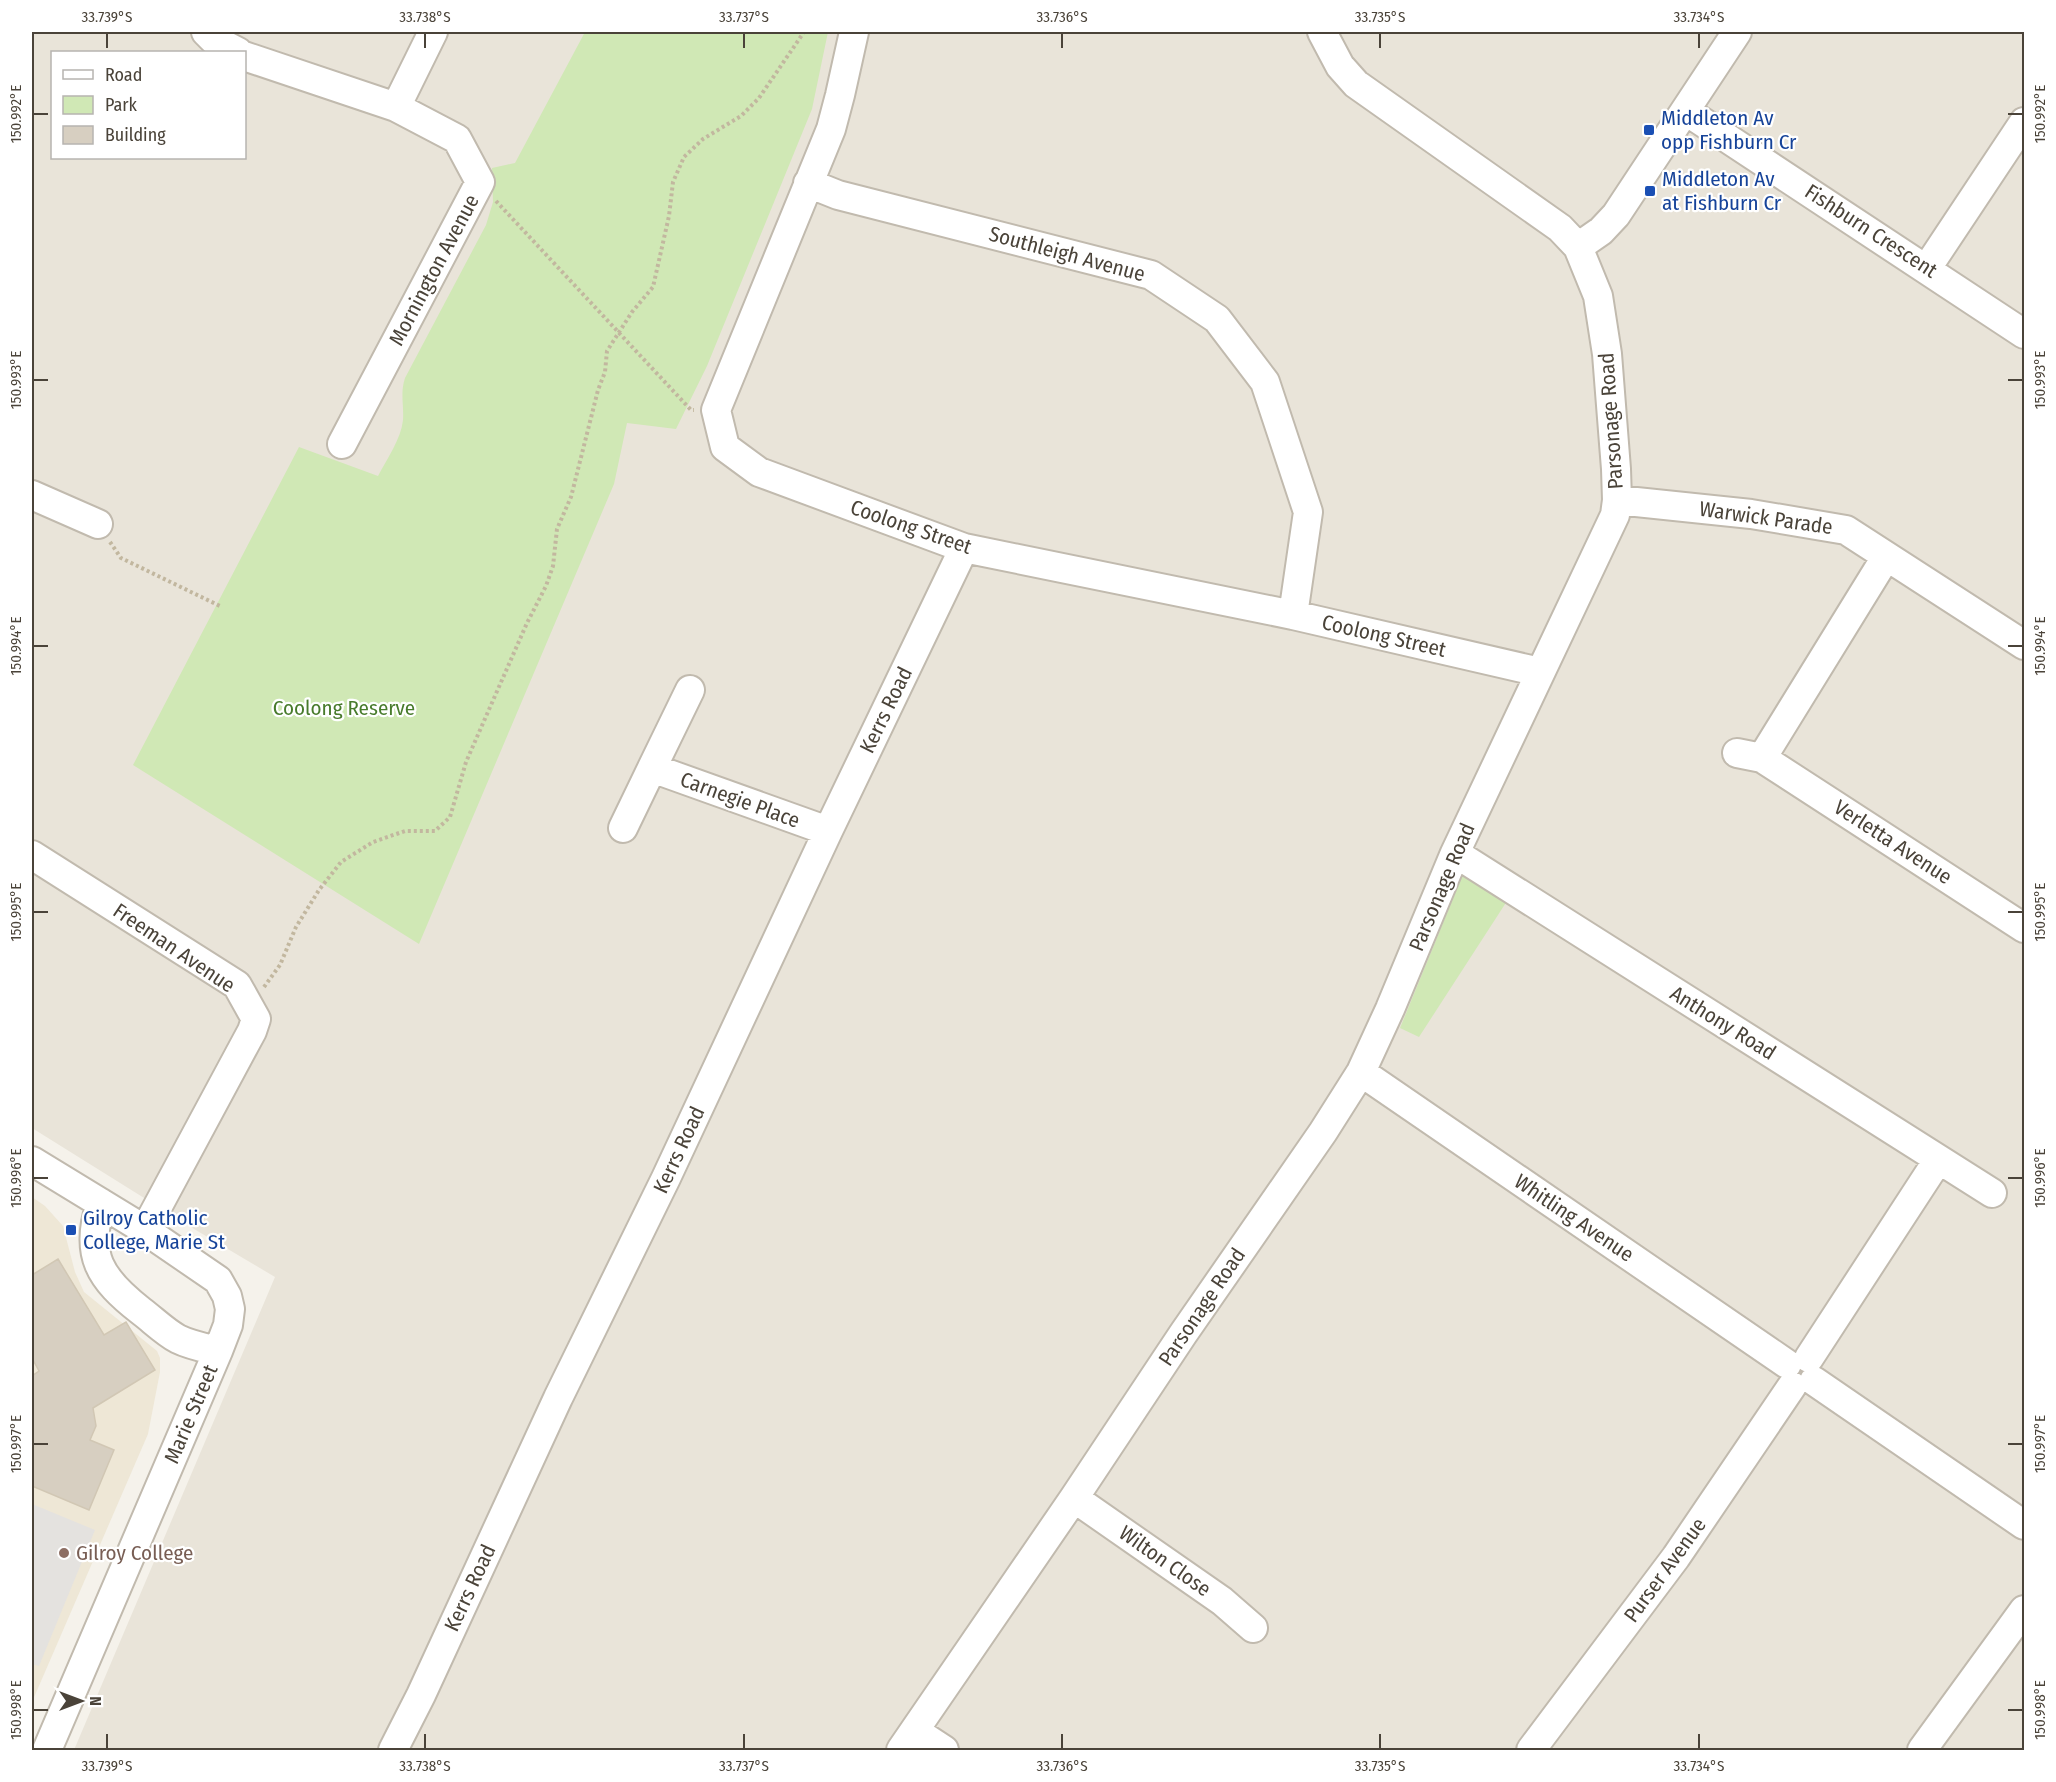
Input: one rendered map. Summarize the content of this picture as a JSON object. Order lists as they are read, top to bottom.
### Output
{
  "streets": {
    "street": [
      "Fishburn Crescent",
      "Southleigh Avenue",
      "Mornington Avenue",
      "Parsonage Road",
      "Warwick Parade",
      "Coolong Street",
      "Kerrs Road",
      "Carnegie Place",
      "Verletta Avenue",
      "Freeman Avenue",
      "Anthony Road",
      "Whitling Avenue",
      "Marie Street",
      "Wilton Close",
      "Purser Avenue"
    ]
  },
  "crossings": [
    ["Southleigh Avenue", "Coolong Street"],
    ["Parsonage Road", "Warwick Parade"],
    ["Parsonage Road", "Coolong Street"],
    ["Parsonage Road", "Anthony Road"],
    ["Parsonage Road", "Whitling Avenue"],
    ["Parsonage Road", "Wilton Close"],
    ["Warwick Parade", "Verletta Avenue"],
    ["Coolong Street", "Kerrs Road"],
    ["Kerrs Road", "Carnegie Place"],
    ["Anthony Road", "Purser Avenue"],
    ["Whitling Avenue", "Purser Avenue"]
  ],
  "parks": ["Coolong Reserve"],
  "places": {
    "transit": ["Middleton Av opp Fishburn Cr", "Middleton Av at Fishburn Cr", "Gilroy Catholic College, Marie St"],
    "other": ["Gilroy College"]
  },
  "legend": ["Road", "Park", "Building"],
  "north": "right",
  "coordinates": [
    "33.739°S",
    "33.738°S",
    "33.737°S",
    "33.736°S",
    "33.735°S",
    "33.734°S",
    "150.992°E",
    "150.993°E",
    "150.994°E",
    "150.995°E",
    "150.996°E",
    "150.997°E",
    "150.998°E"
  ]
}
